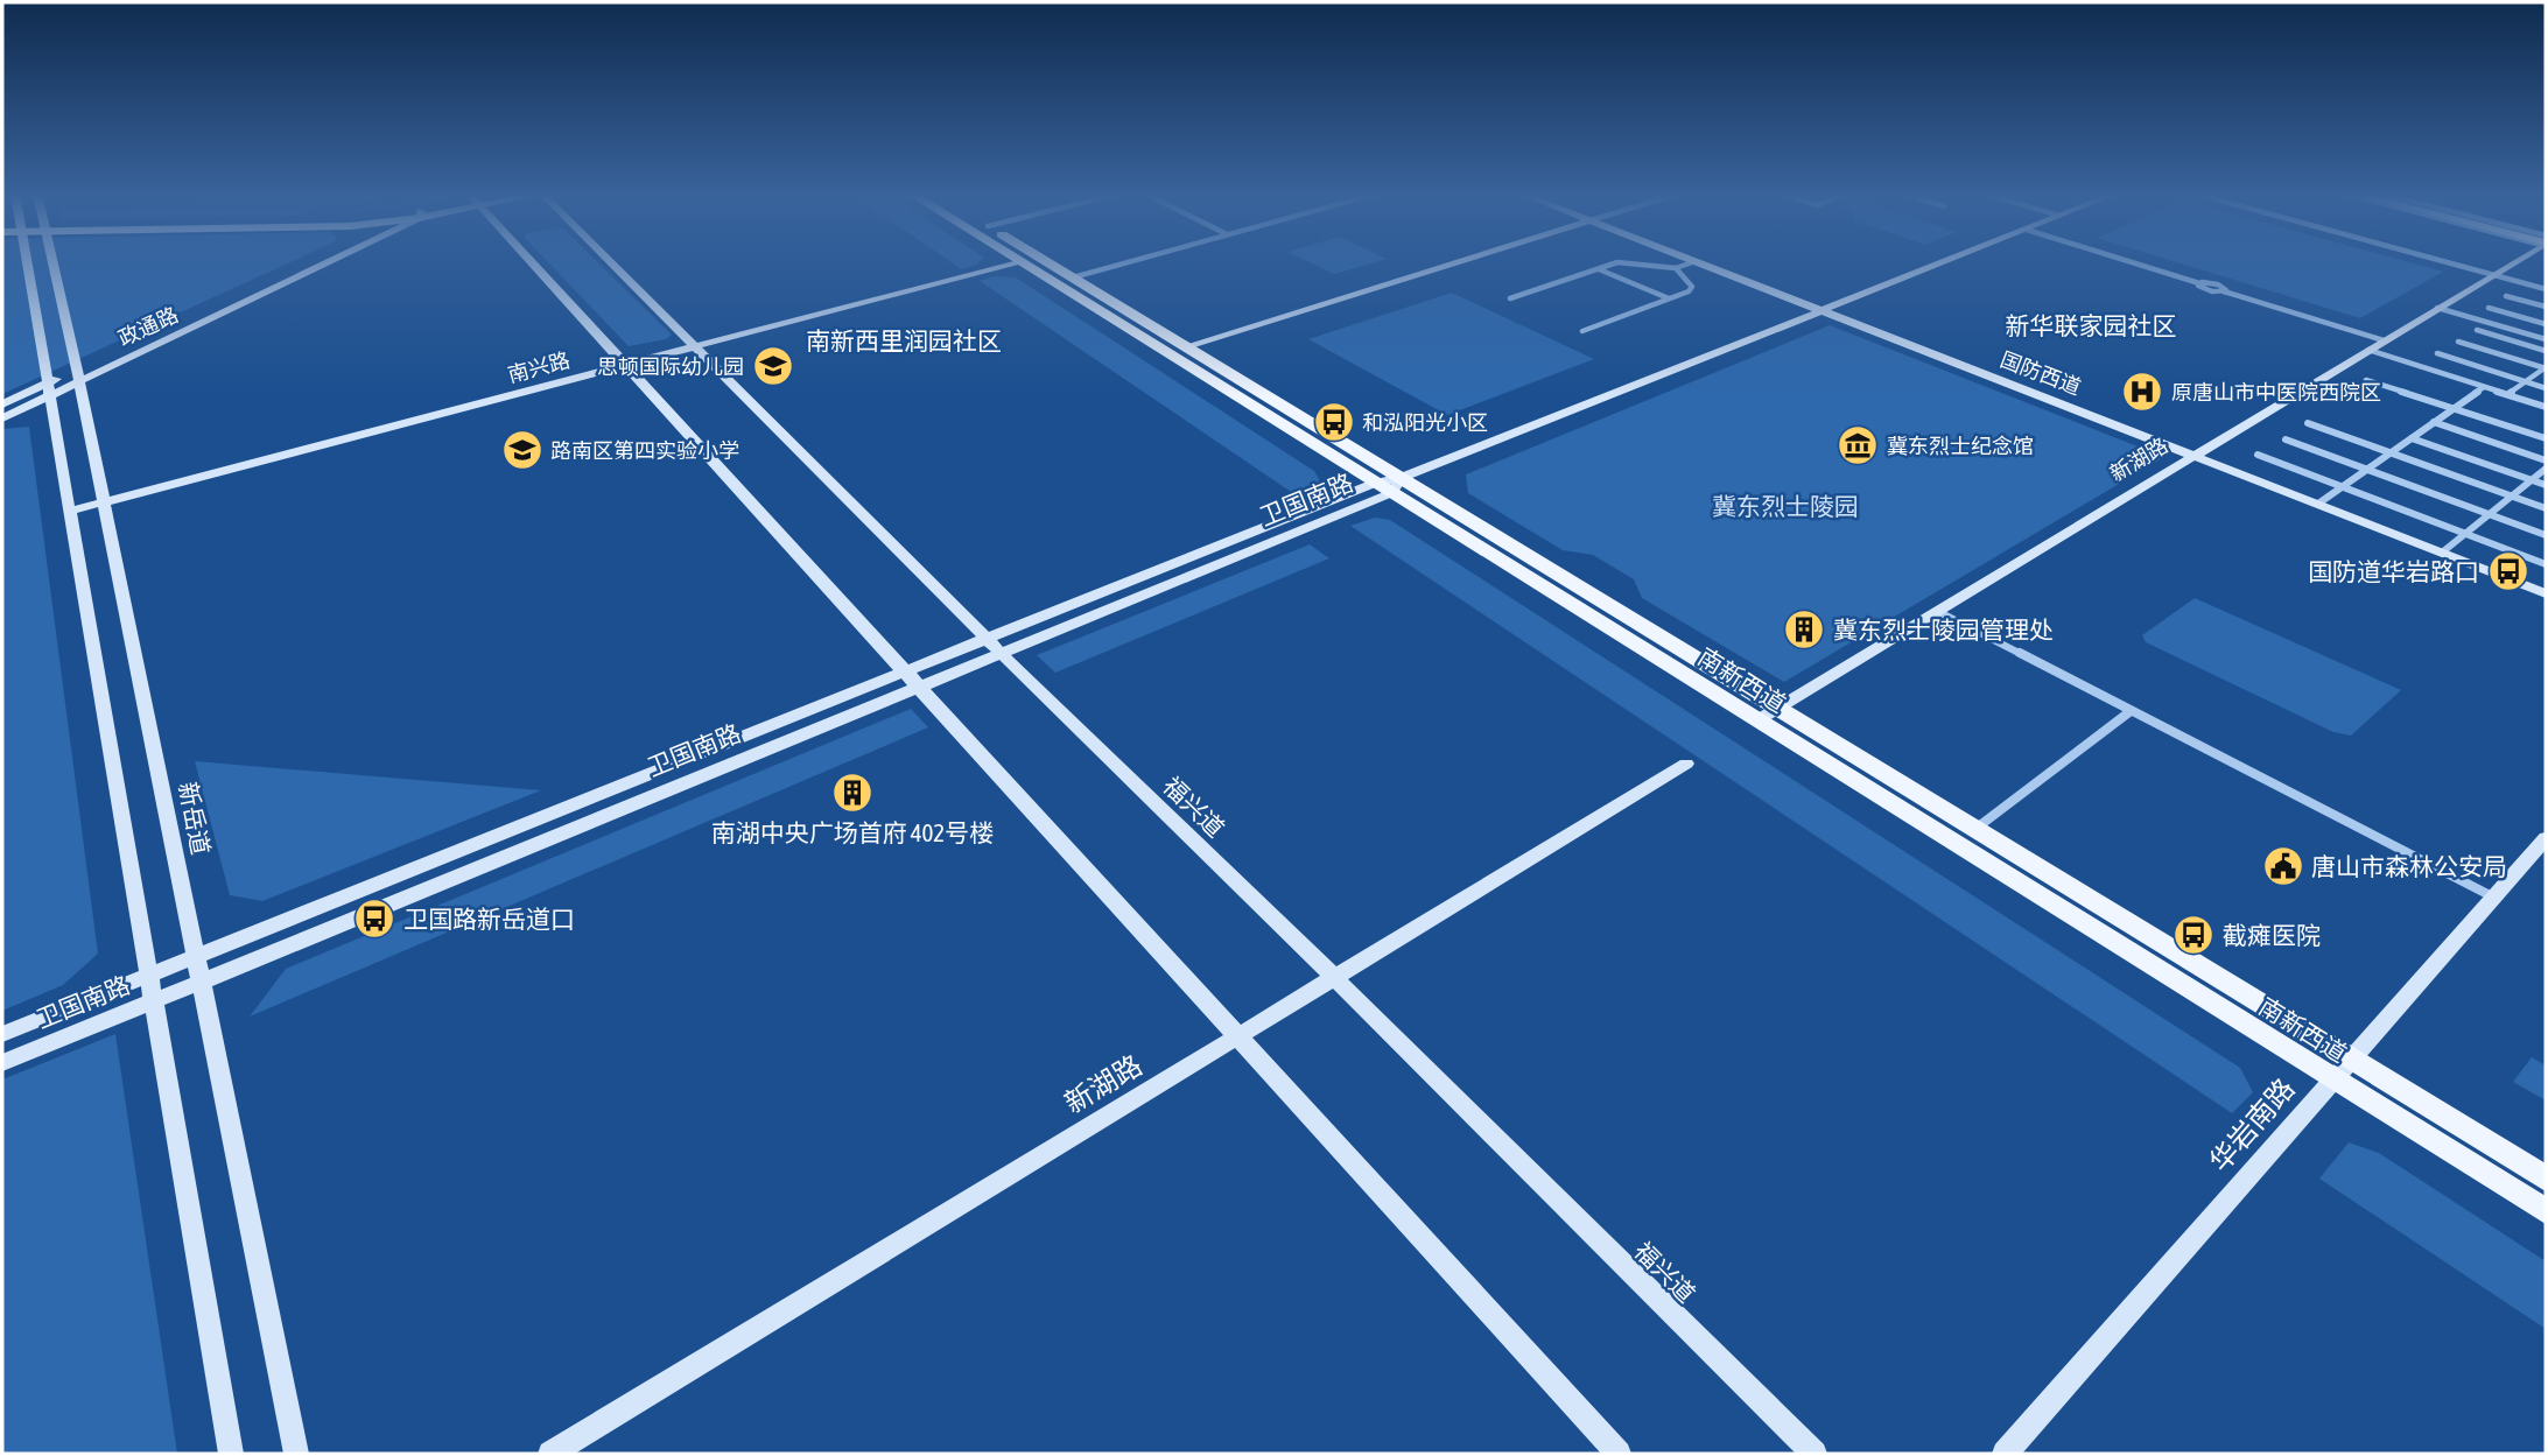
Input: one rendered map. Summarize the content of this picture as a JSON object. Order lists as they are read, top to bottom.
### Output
{
  "streets": {
    "main road": ["南新西道"],
    "street": [
      "政通路",
      "南兴路",
      "国防西道",
      "新湖路",
      "卫国南路",
      "福兴道",
      "新岳道",
      "华岩南路"
    ]
  },
  "crossings": [
    ["政通路", "新岳道"],
    ["南兴路", "福兴道"],
    ["南兴路", "新岳道"],
    ["国防西道", "新湖路"],
    ["国防西道", "卫国南路"],
    ["新湖路", "南新西道"],
    ["新湖路", "福兴道"],
    ["卫国南路", "南新西道"],
    ["卫国南路", "福兴道"],
    ["卫国南路", "新岳道"],
    ["南新西道", "华岩南路"]
  ],
  "districts": ["新华联家园社区", "南新西里润园社区"],
  "parks": ["冀东烈士陵园"],
  "places": {
    "school or university": ["思顿国际幼儿园", "路南区第四实验小学"],
    "hospital": ["原唐山市中医院西院区"],
    "bus stop": [
      "和泓阳光小区",
      "国防道华岩路口",
      "卫国路新岳道口",
      "截瘫医院"
    ],
    "museum": ["冀东烈士纪念馆"],
    "building": ["冀东烈士陵园管理处", "南湖中央广场首府 402号楼"],
    "public building": ["唐山市森林公安局"]
  }
}
